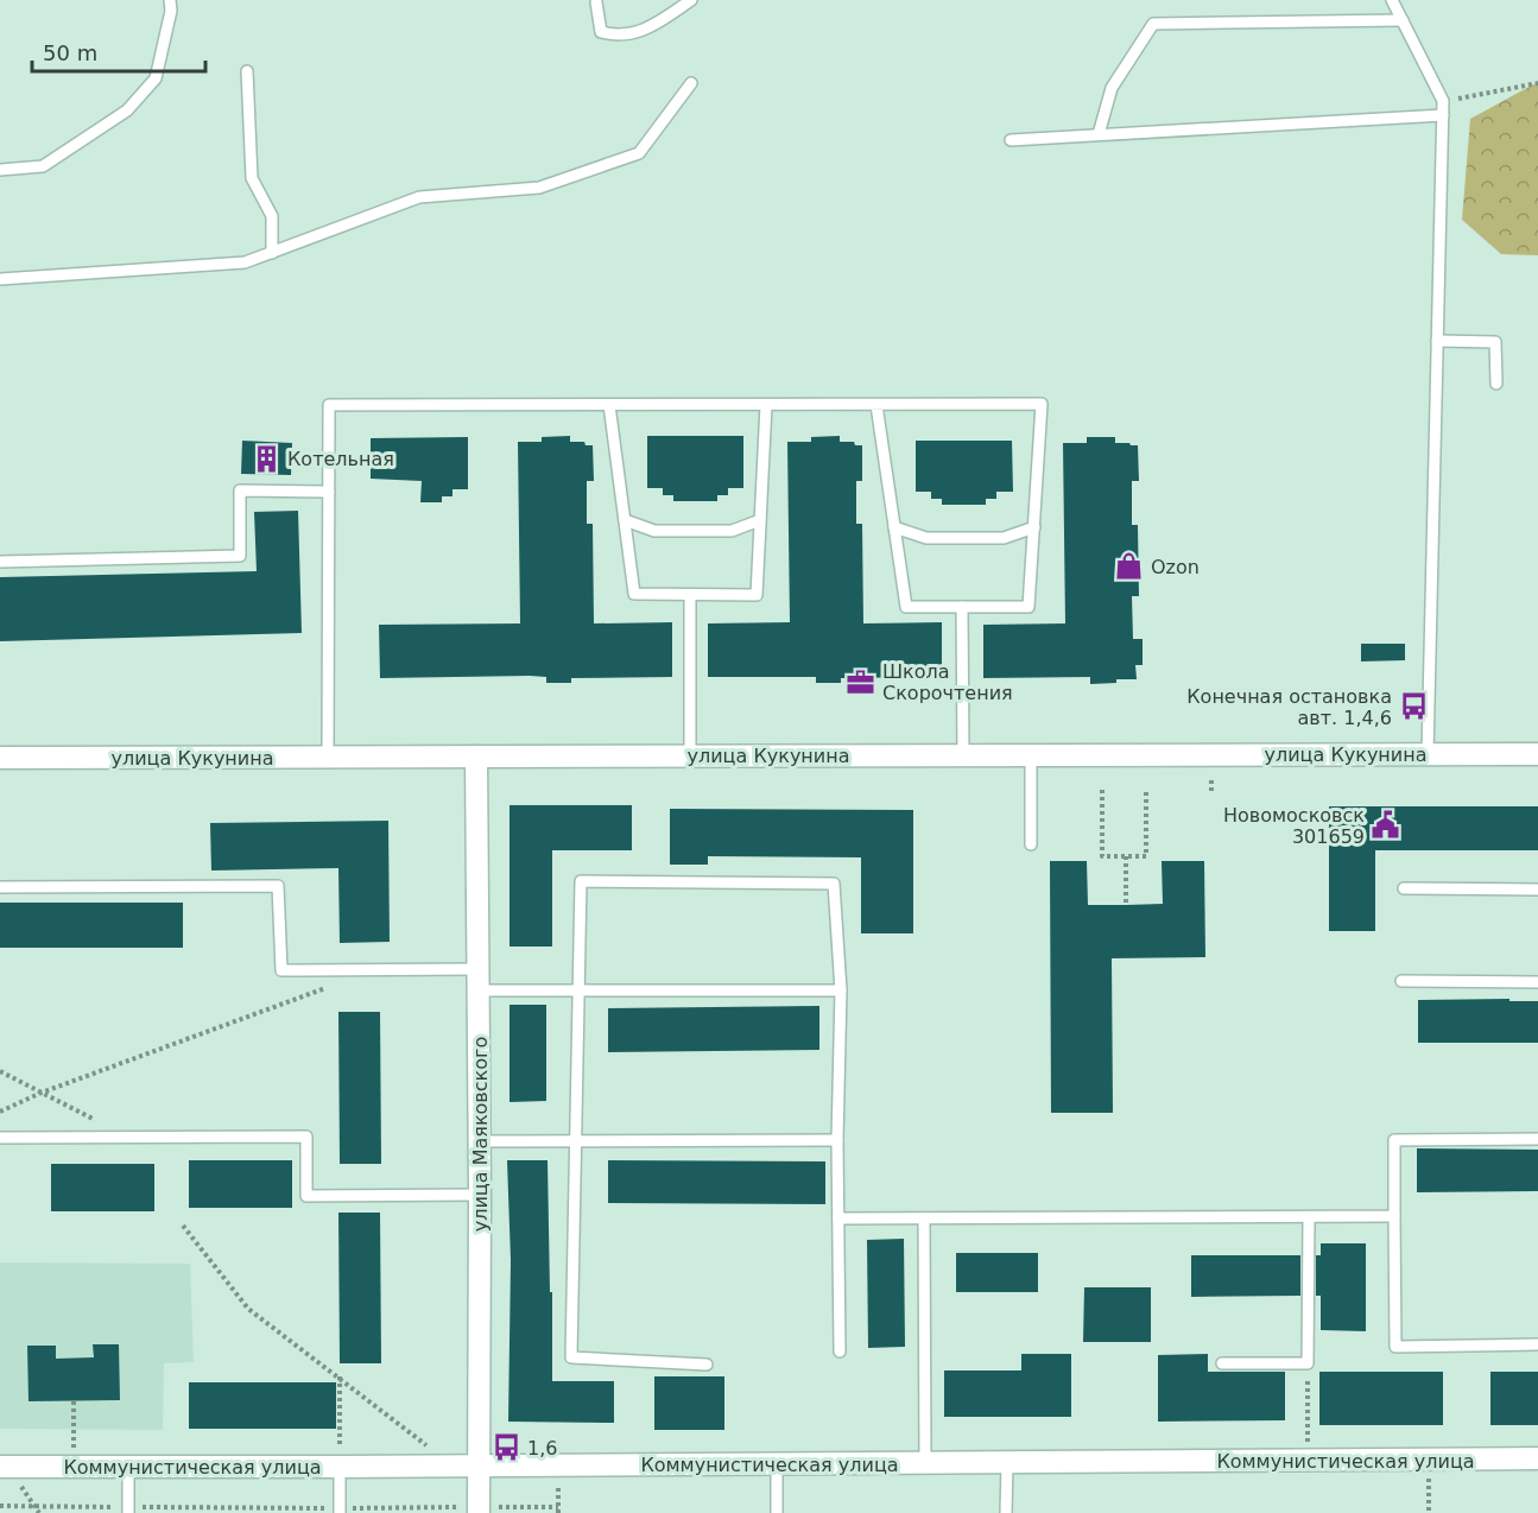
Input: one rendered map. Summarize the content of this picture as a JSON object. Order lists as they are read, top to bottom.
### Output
{
  "streets": {
    "street": ["улица Кукунина", "улица Маяковского", "Коммунистическая улица"]
  },
  "crossings": [
    ["улица Кукунина", "улица Маяковского"],
    ["улица Маяковского", "Коммунистическая улица"]
  ],
  "places": {
    "building": ["Котельная"],
    "shop": ["Ozon"],
    "office": ["Школа Скорочтения"],
    "bus stop": ["Конечная остановка авт. 1,4,6", "1,6"],
    "public building": ["Новомосковск 301659"]
  },
  "scale_bar": "50 m"
}
